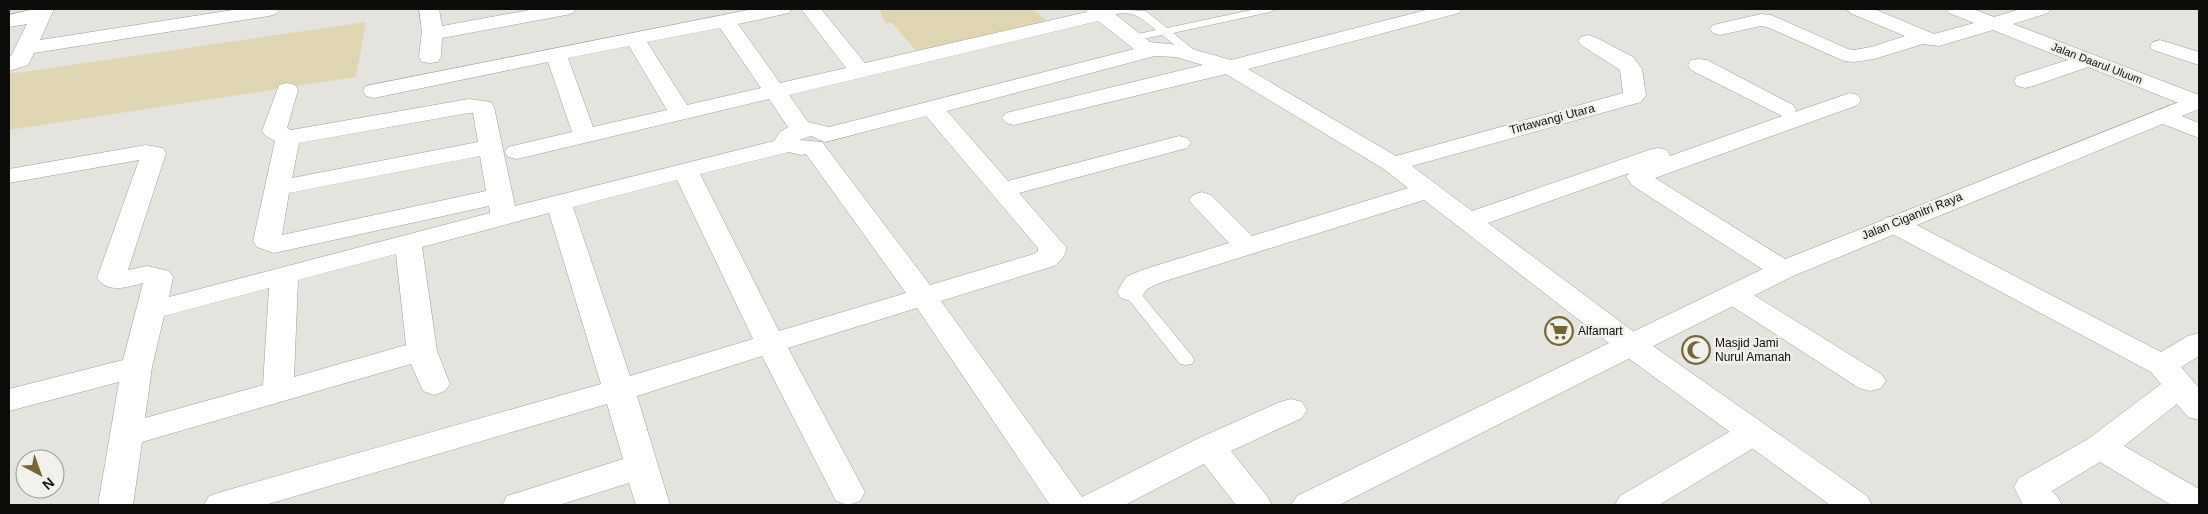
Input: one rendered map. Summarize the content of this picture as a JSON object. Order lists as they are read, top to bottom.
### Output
{
  "streets": {
    "street": ["Jalan Daarul Uluum", "Tirtawangi Utara", "Jalan Ciganitri Raya"]
  },
  "crossings": [
    ["Jalan Daarul Uluum", "Jalan Ciganitri Raya"]
  ],
  "places": {
    "supermarket": ["Alfamart"],
    "mosque": ["Masjid Jami Nurul Amanah"]
  },
  "north": "bottom right"
}
